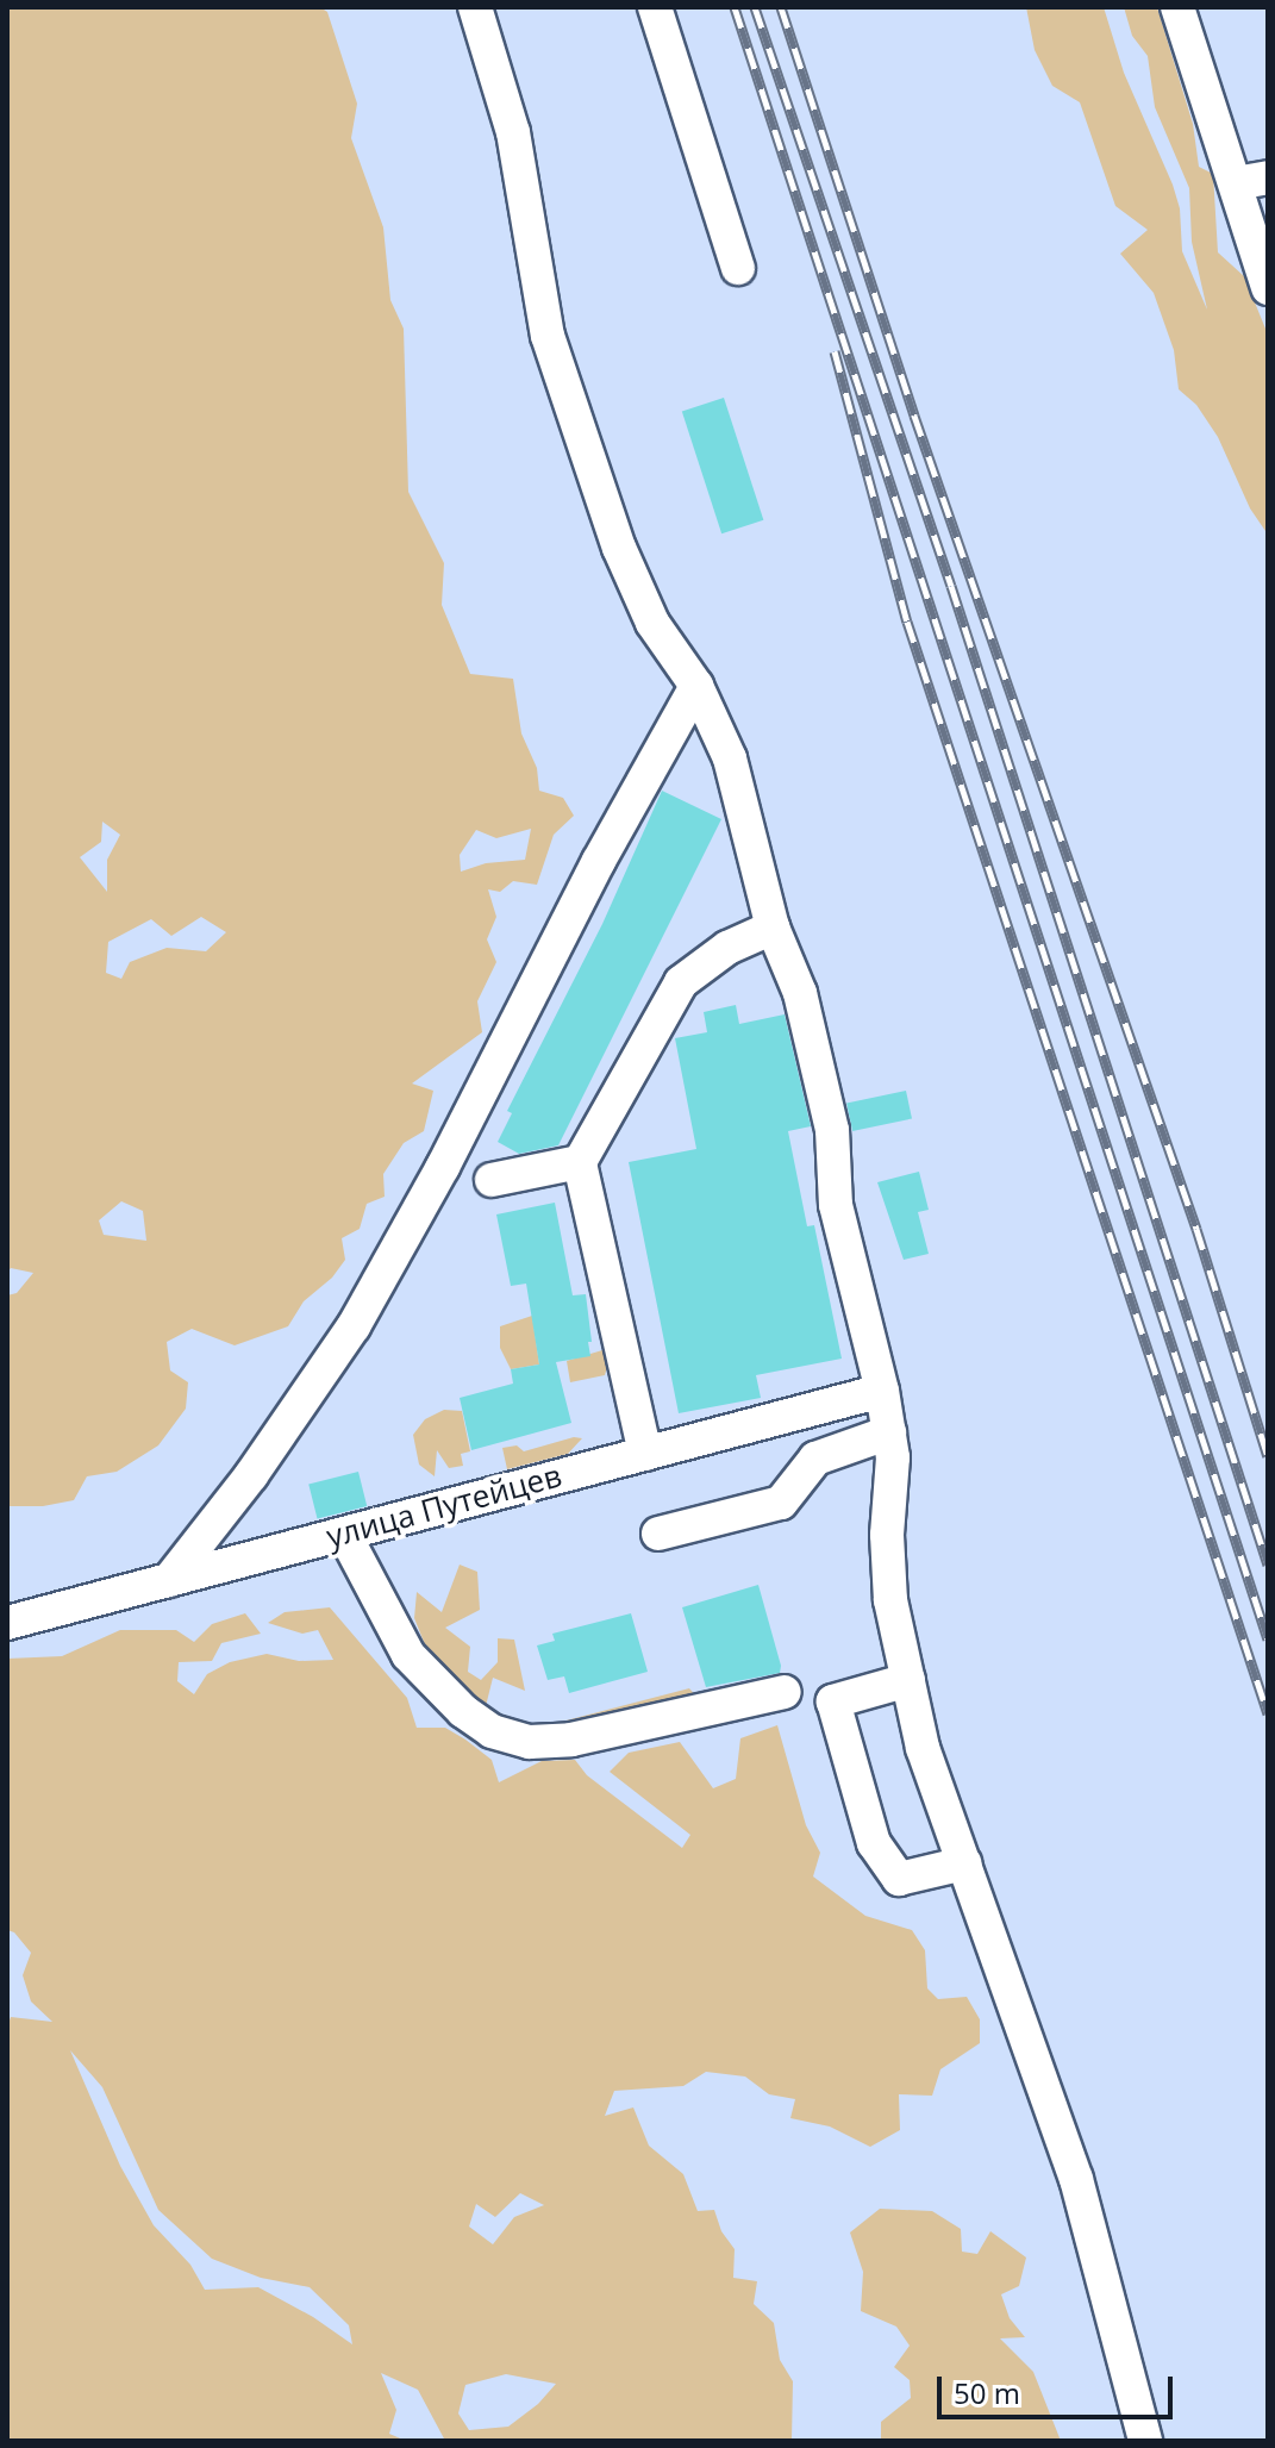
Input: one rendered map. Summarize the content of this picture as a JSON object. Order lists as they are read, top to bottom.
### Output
{
  "streets": {
    "street": ["улица Путейцев"]
  },
  "scale_bar": "50 m"
}
